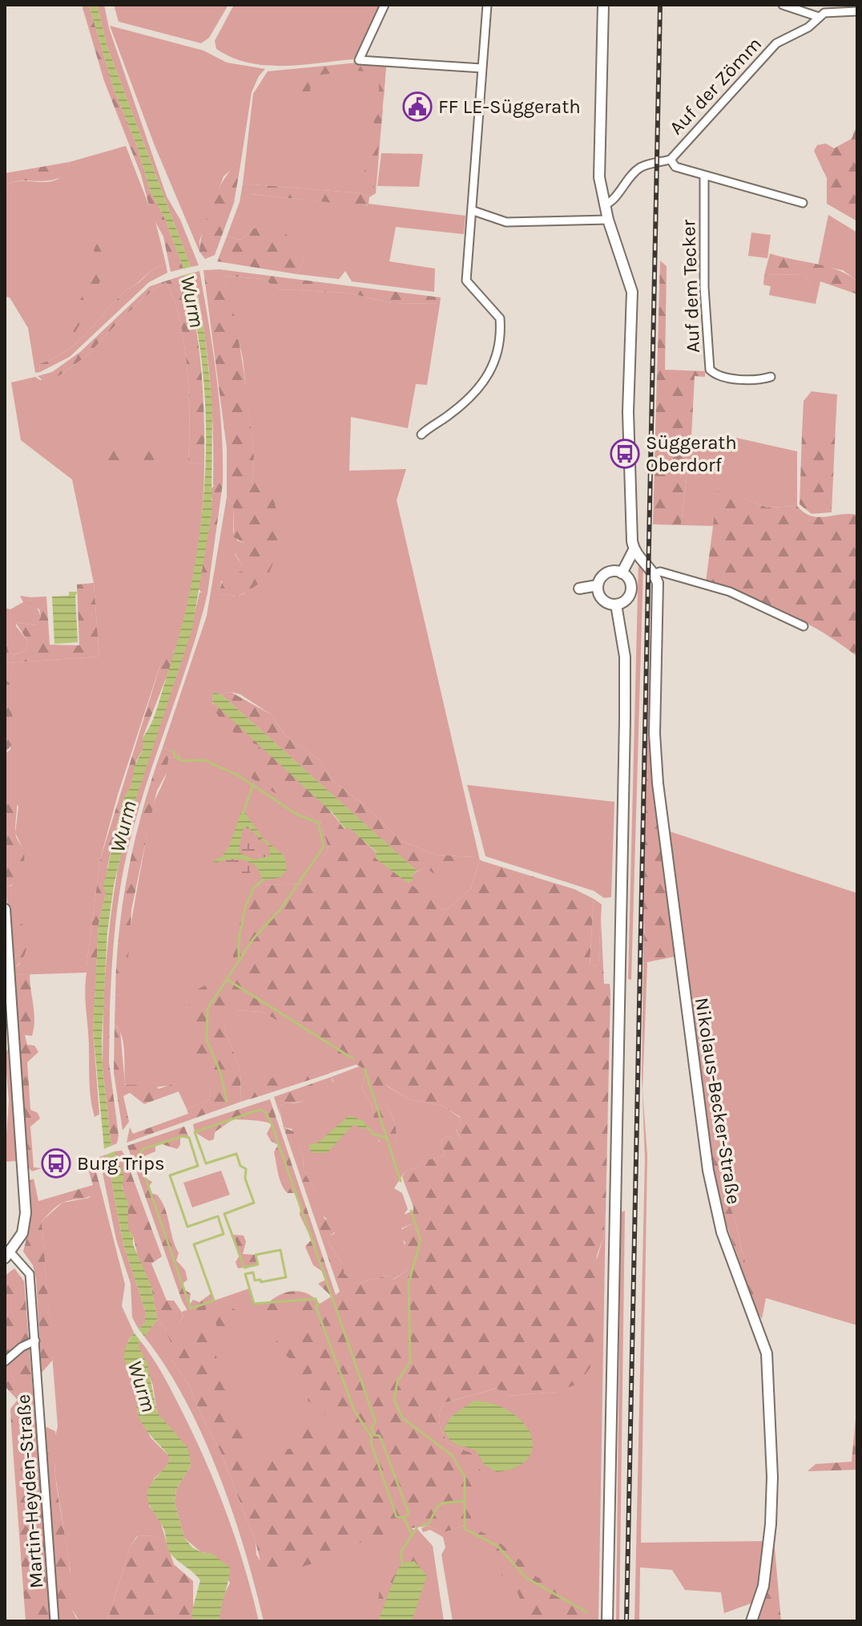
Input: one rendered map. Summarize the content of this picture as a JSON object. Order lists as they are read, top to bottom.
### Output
{
  "streets": {
    "main road": ["Nikolaus-Becker-Straße"],
    "street": ["Auf der Zömm", "Auf dem Tecker", "Martin-Heyden-Straße"]
  },
  "water": ["Wurm"],
  "places": {
    "public building": ["FF LE-Süggerath"],
    "bus stop": ["Süggerath Oberdorf", "Burg Trips"]
  }
}
